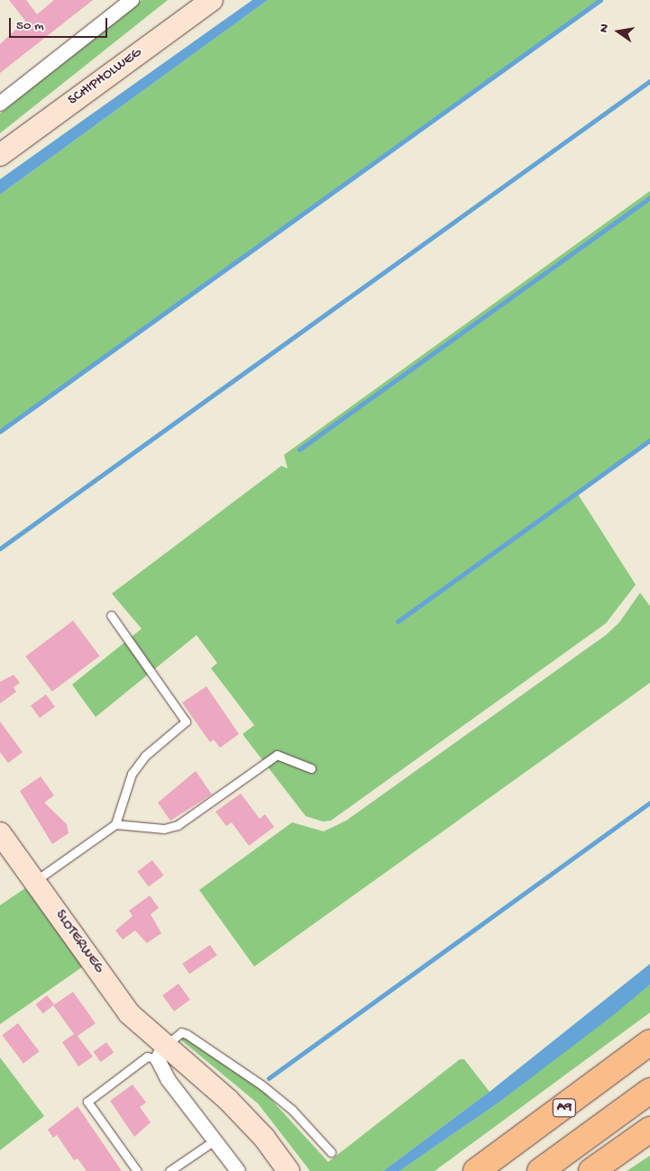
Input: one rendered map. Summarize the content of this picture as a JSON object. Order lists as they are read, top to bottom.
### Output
{
  "streets": {
    "highway": ["A9"],
    "street": ["SCHIPHOLWEG", "SLOTERWEG"]
  },
  "scale_bar": "50 m",
  "north": "left"
}
